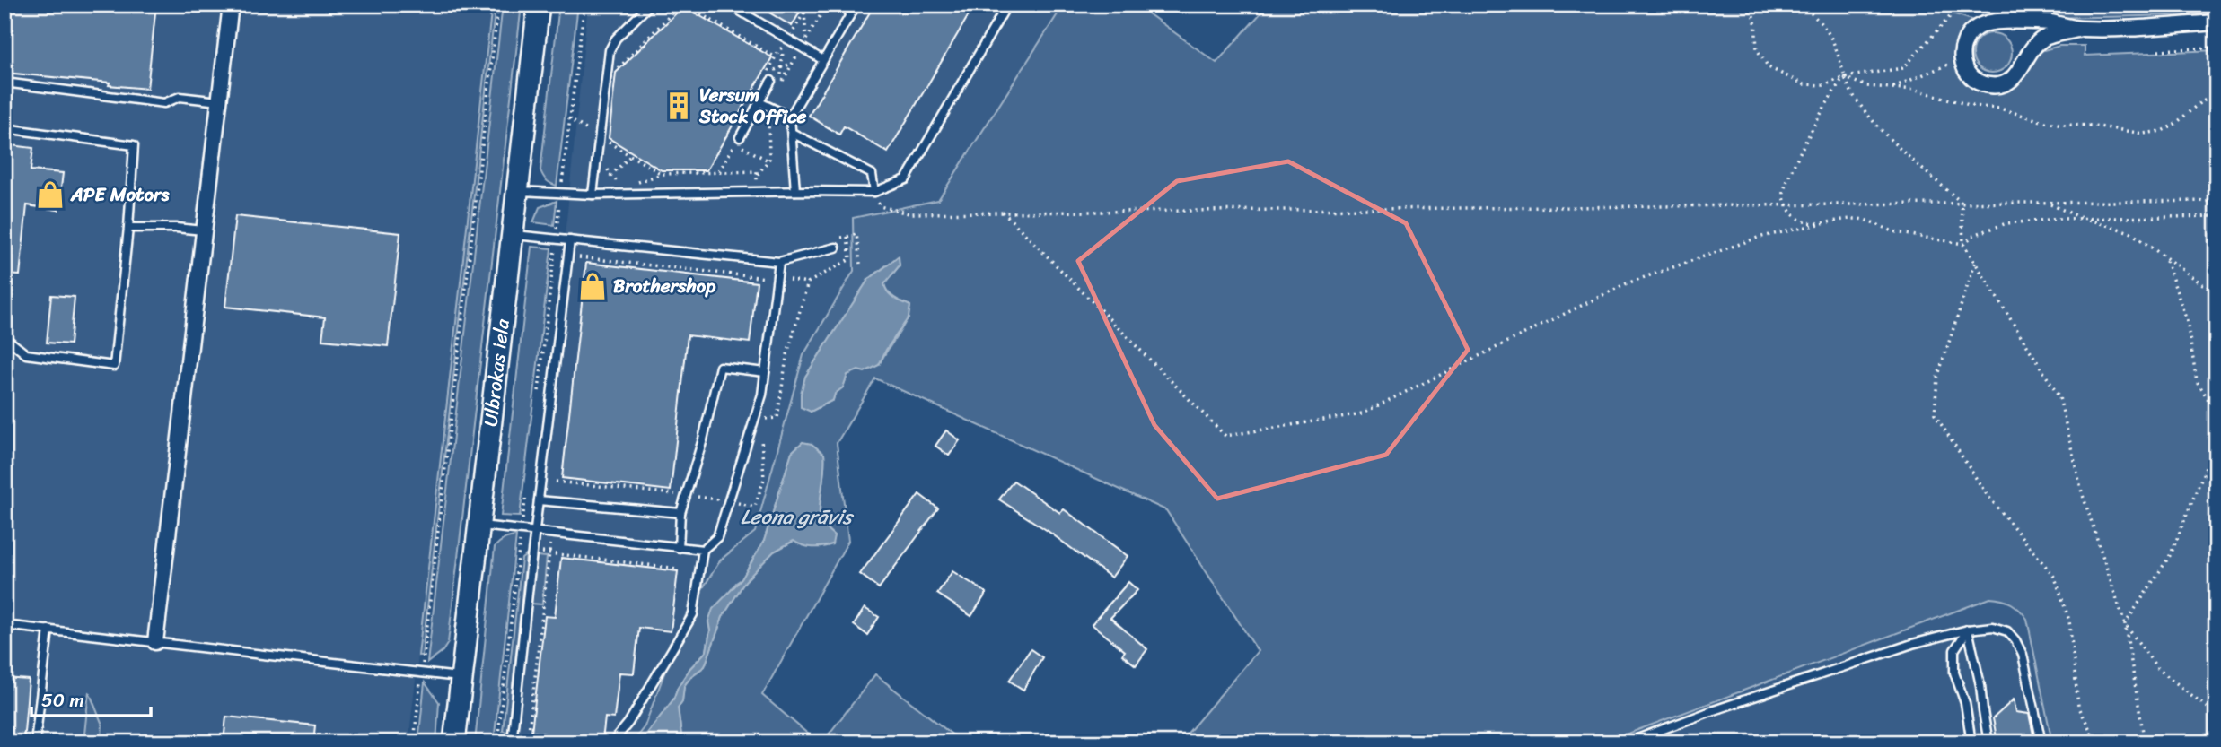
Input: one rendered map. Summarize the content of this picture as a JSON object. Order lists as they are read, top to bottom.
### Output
{
  "streets": {
    "main road": ["Ulbrokas iela"]
  },
  "water": ["Leona grāvis"],
  "places": {
    "building": ["Versum Stock Office"],
    "shop": ["APE Motors", "Brothershop"]
  },
  "scale_bar": "50 m"
}
